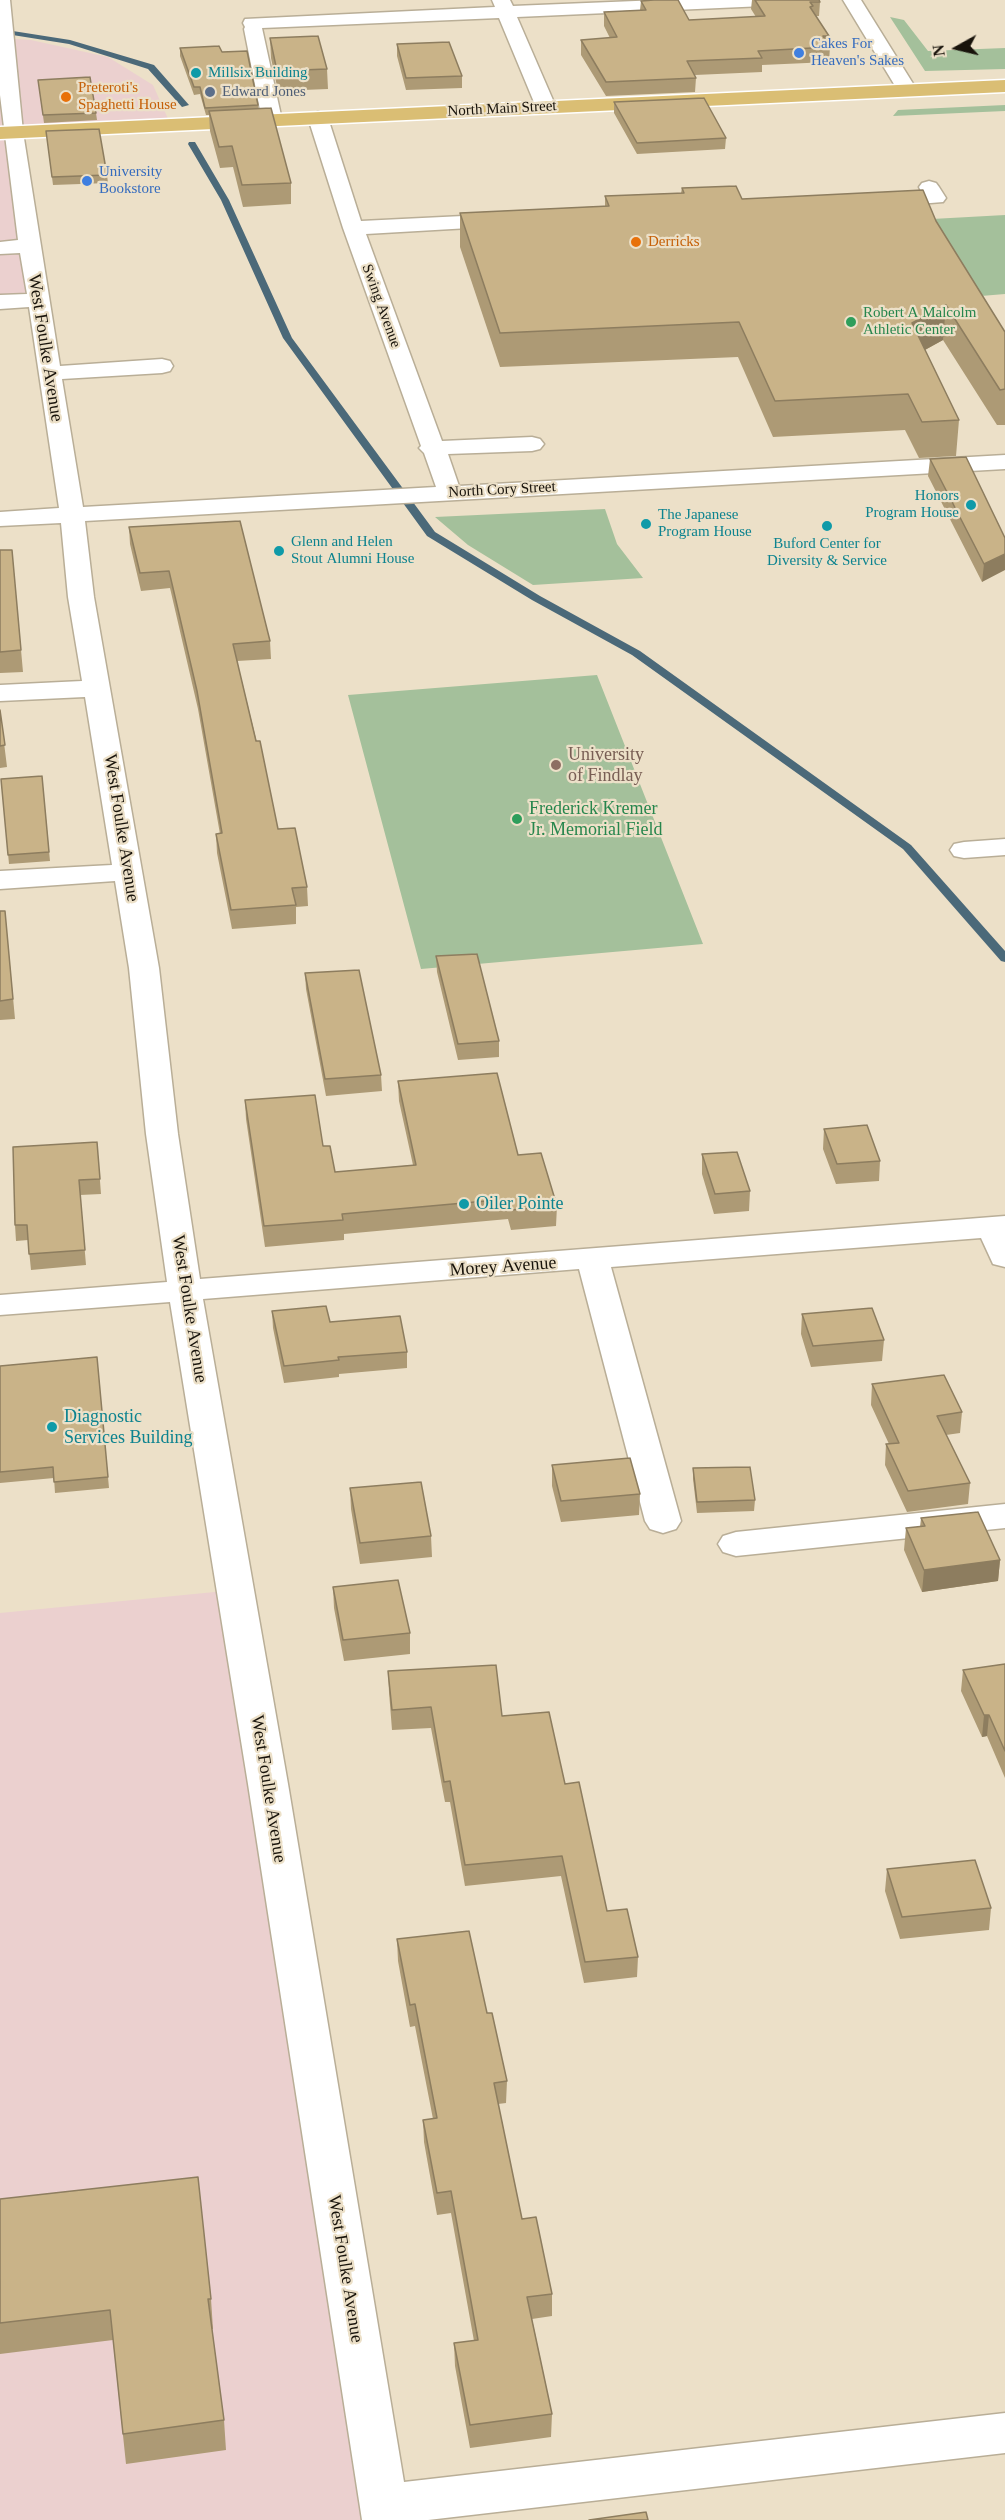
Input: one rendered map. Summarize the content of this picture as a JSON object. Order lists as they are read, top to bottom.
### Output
{
  "streets": {
    "main road": ["North Main Street"],
    "street": [
      "Swing Avenue",
      "West Foulke Avenue",
      "North Cory Street",
      "Morey Avenue"
    ]
  },
  "crossings": [
    ["North Main Street", "Swing Avenue"],
    ["North Main Street", "West Foulke Avenue"],
    ["Swing Avenue", "North Cory Street"],
    ["West Foulke Avenue", "North Cory Street"],
    ["West Foulke Avenue", "Morey Avenue"]
  ],
  "places": [
    "Cakes For Heaven's Sakes",
    "Millsix Building",
    "Edward Jones",
    "Preteroti's Spaghetti House",
    "University Bookstore",
    "Derricks",
    "Robert A Malcolm Athletic Center",
    "Honors Program House",
    "The Japanese Program House",
    "Buford Center for Diversity & Service",
    "Glenn and Helen Stout Alumni House",
    "University of Findlay",
    "Frederick Kremer Jr. Memorial Field",
    "Oiler Pointe",
    "Diagnostic Services Building"
  ],
  "north": "left"
}
